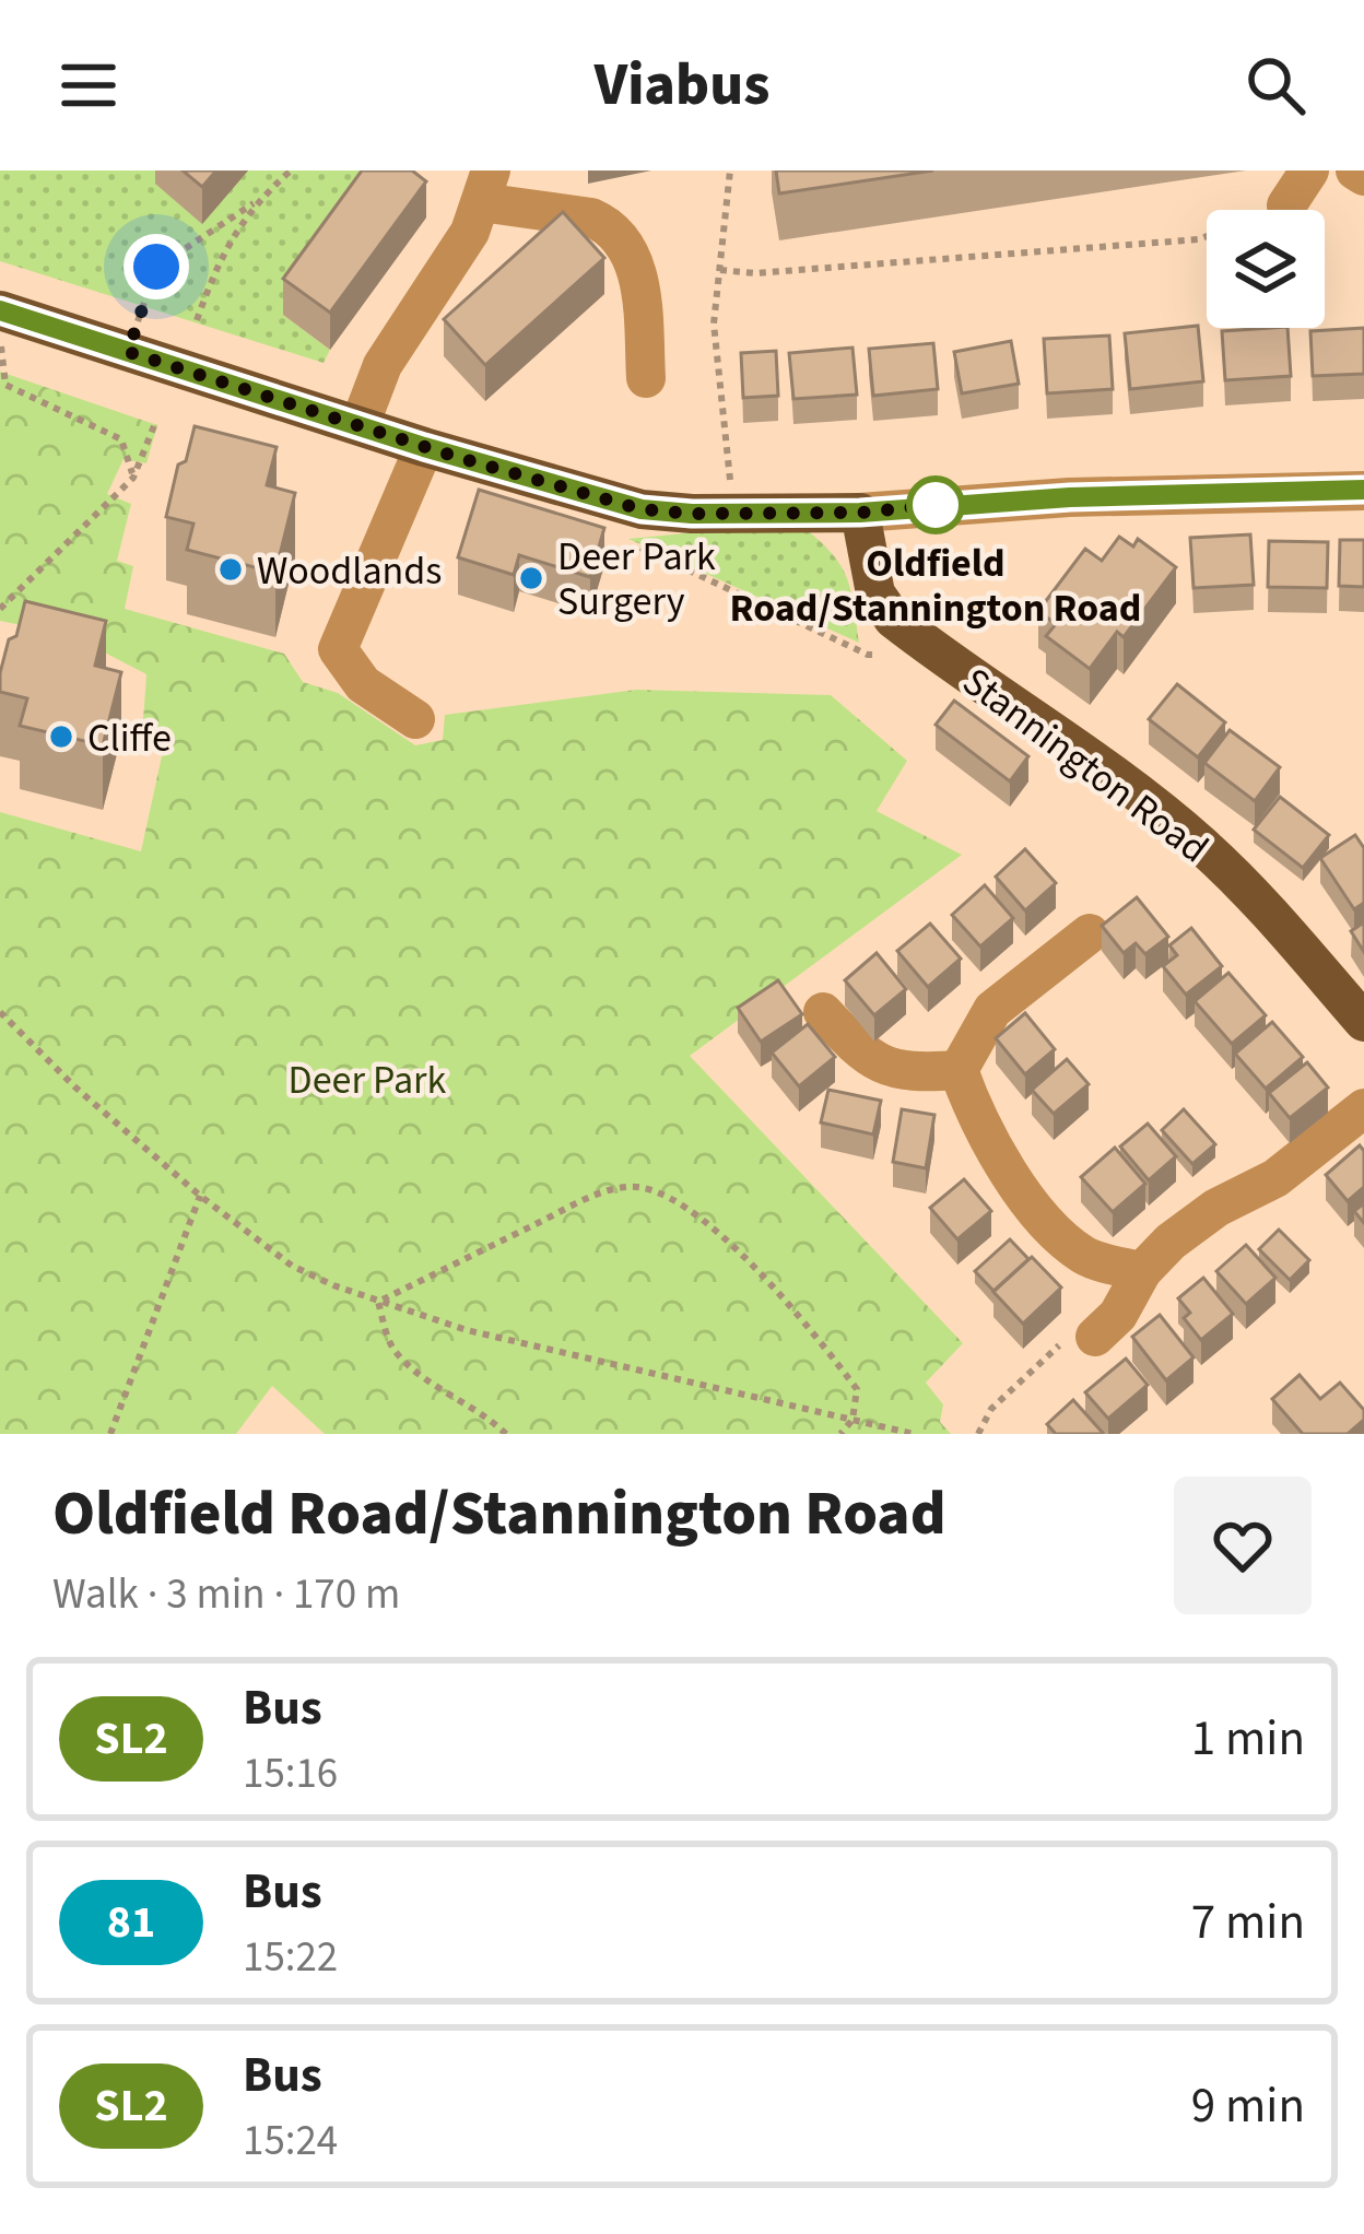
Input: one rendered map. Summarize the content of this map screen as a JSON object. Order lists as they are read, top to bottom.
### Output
{
  "streets": {
    "main road": ["Stannington Road"]
  },
  "parks": ["Deer Park"],
  "places": [
    "Oldfield Road/Stannington Road",
    "Woodlands",
    "Deer Park Surgery",
    "Cliffe"
  ],
  "lines": ["bus line SL2"],
  "page": {
    "header": "Viabus",
    "heading": ["Oldfield Road/Stannington Road", "Walk · 3 min · 170 m"],
    "list": [
      {
        "mark": "SL2",
        "name": "Bus",
        "note": "15:16",
        "value": "1 min"
      },
      {
        "mark": "81",
        "name": "Bus",
        "note": "15:22",
        "value": "7 min"
      },
      {
        "mark": "SL2",
        "name": "Bus",
        "note": "15:24",
        "value": "9 min"
      }
    ]
  }
}
